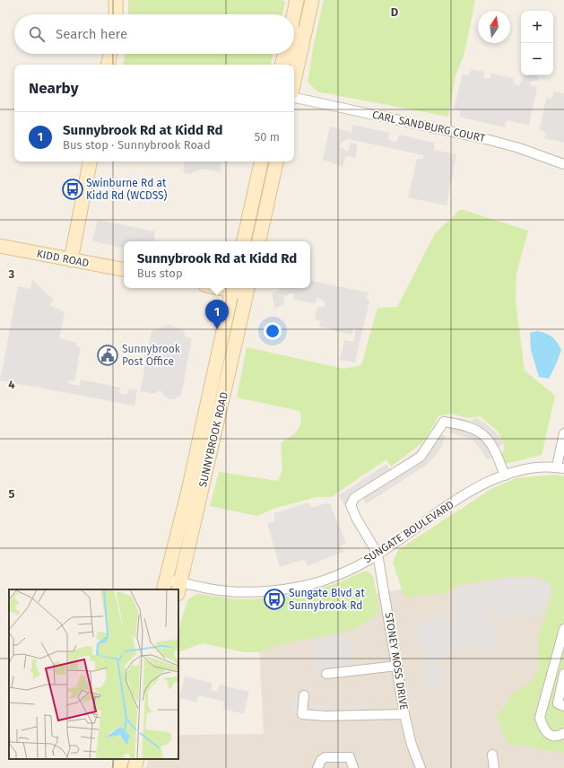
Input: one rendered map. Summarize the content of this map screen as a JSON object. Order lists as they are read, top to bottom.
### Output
{
  "streets": {
    "main road": ["KIDD ROAD", "SUNNYBROOK ROAD"],
    "street": ["CARL SANDBURG COURT", "SUNGATE BOULEVARD", "STONEY MOSS DRIVE"]
  },
  "crossings": [
    ["SUNNYBROOK ROAD", "SUNGATE BOULEVARD"],
    ["SUNGATE BOULEVARD", "STONEY MOSS DRIVE"]
  ],
  "places": {
    "bus stop": ["Swinburne Rd at Kidd Rd (WCDSS)", "Sungate Blvd at Sunnybrook Rd"],
    "public building": ["Sunnybrook Post Office"]
  },
  "north": "top",
  "page": {
    "map_buttons": ["+", "−"],
    "search": "Search here",
    "heading": "Nearby",
    "list": [
      {
        "mark": "1",
        "name": "Sunnybrook Rd at Kidd Rd",
        "note": "Bus stop · Sunnybrook Road",
        "value": "50 m"
      }
    ],
    "popup": ["Sunnybrook Rd at Kidd Rd", "Bus stop"],
    "pins": "1"
  },
  "grid": {
    "columns": ["D"],
    "rows": ["3", "4", "5"]
  }
}
